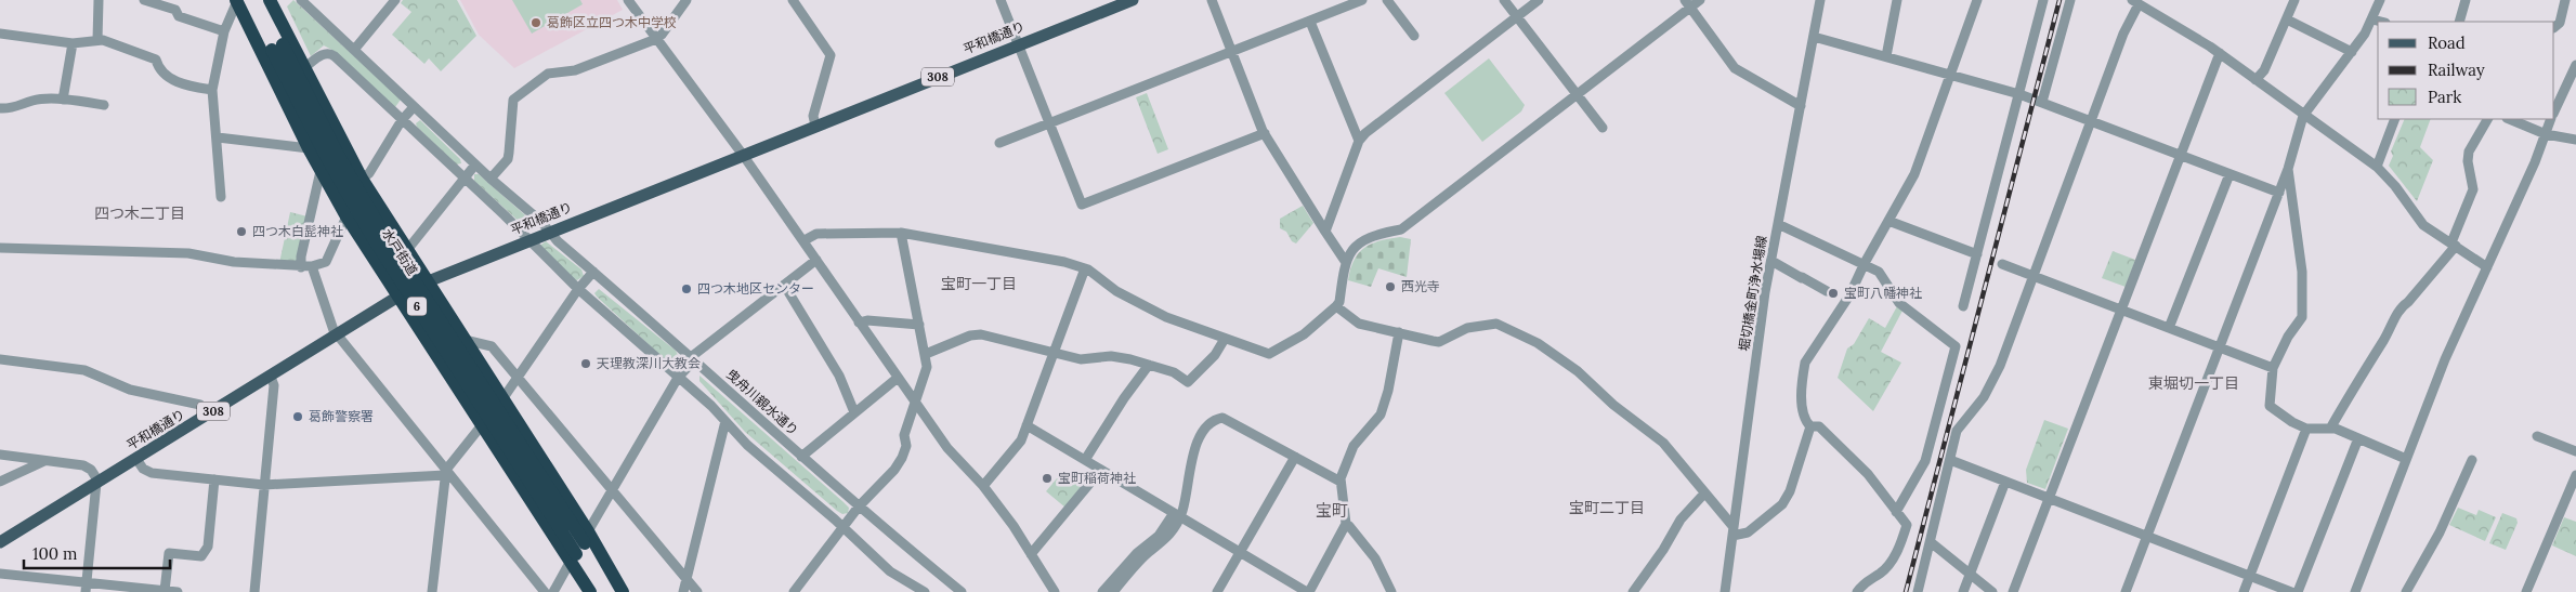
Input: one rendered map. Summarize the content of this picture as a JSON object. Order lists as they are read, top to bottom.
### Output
{
  "streets": {
    "highway": ["水戸街道", "6"],
    "main road": ["平和橋通り", "308"],
    "street": ["堀切橋金町浄水場線", "曳舟川親水通り"]
  },
  "crossings": [
    ["平和橋通り", "曳舟川親水通り"]
  ],
  "districts": [
    "四つ木二丁目",
    "宝町一丁目",
    "東堀切一丁目",
    "宝町二丁目",
    "宝町"
  ],
  "places": [
    "葛飾区立四つ木中学校",
    "四つ木白髭神社",
    "西光寺",
    "四つ木地区センター",
    "宝町八幡神社",
    "天理教深川大教会",
    "葛飾警察署",
    "宝町稲荷神社"
  ],
  "legend": ["Road", "Railway", "Park"],
  "scale_bar": "100 m"
}
